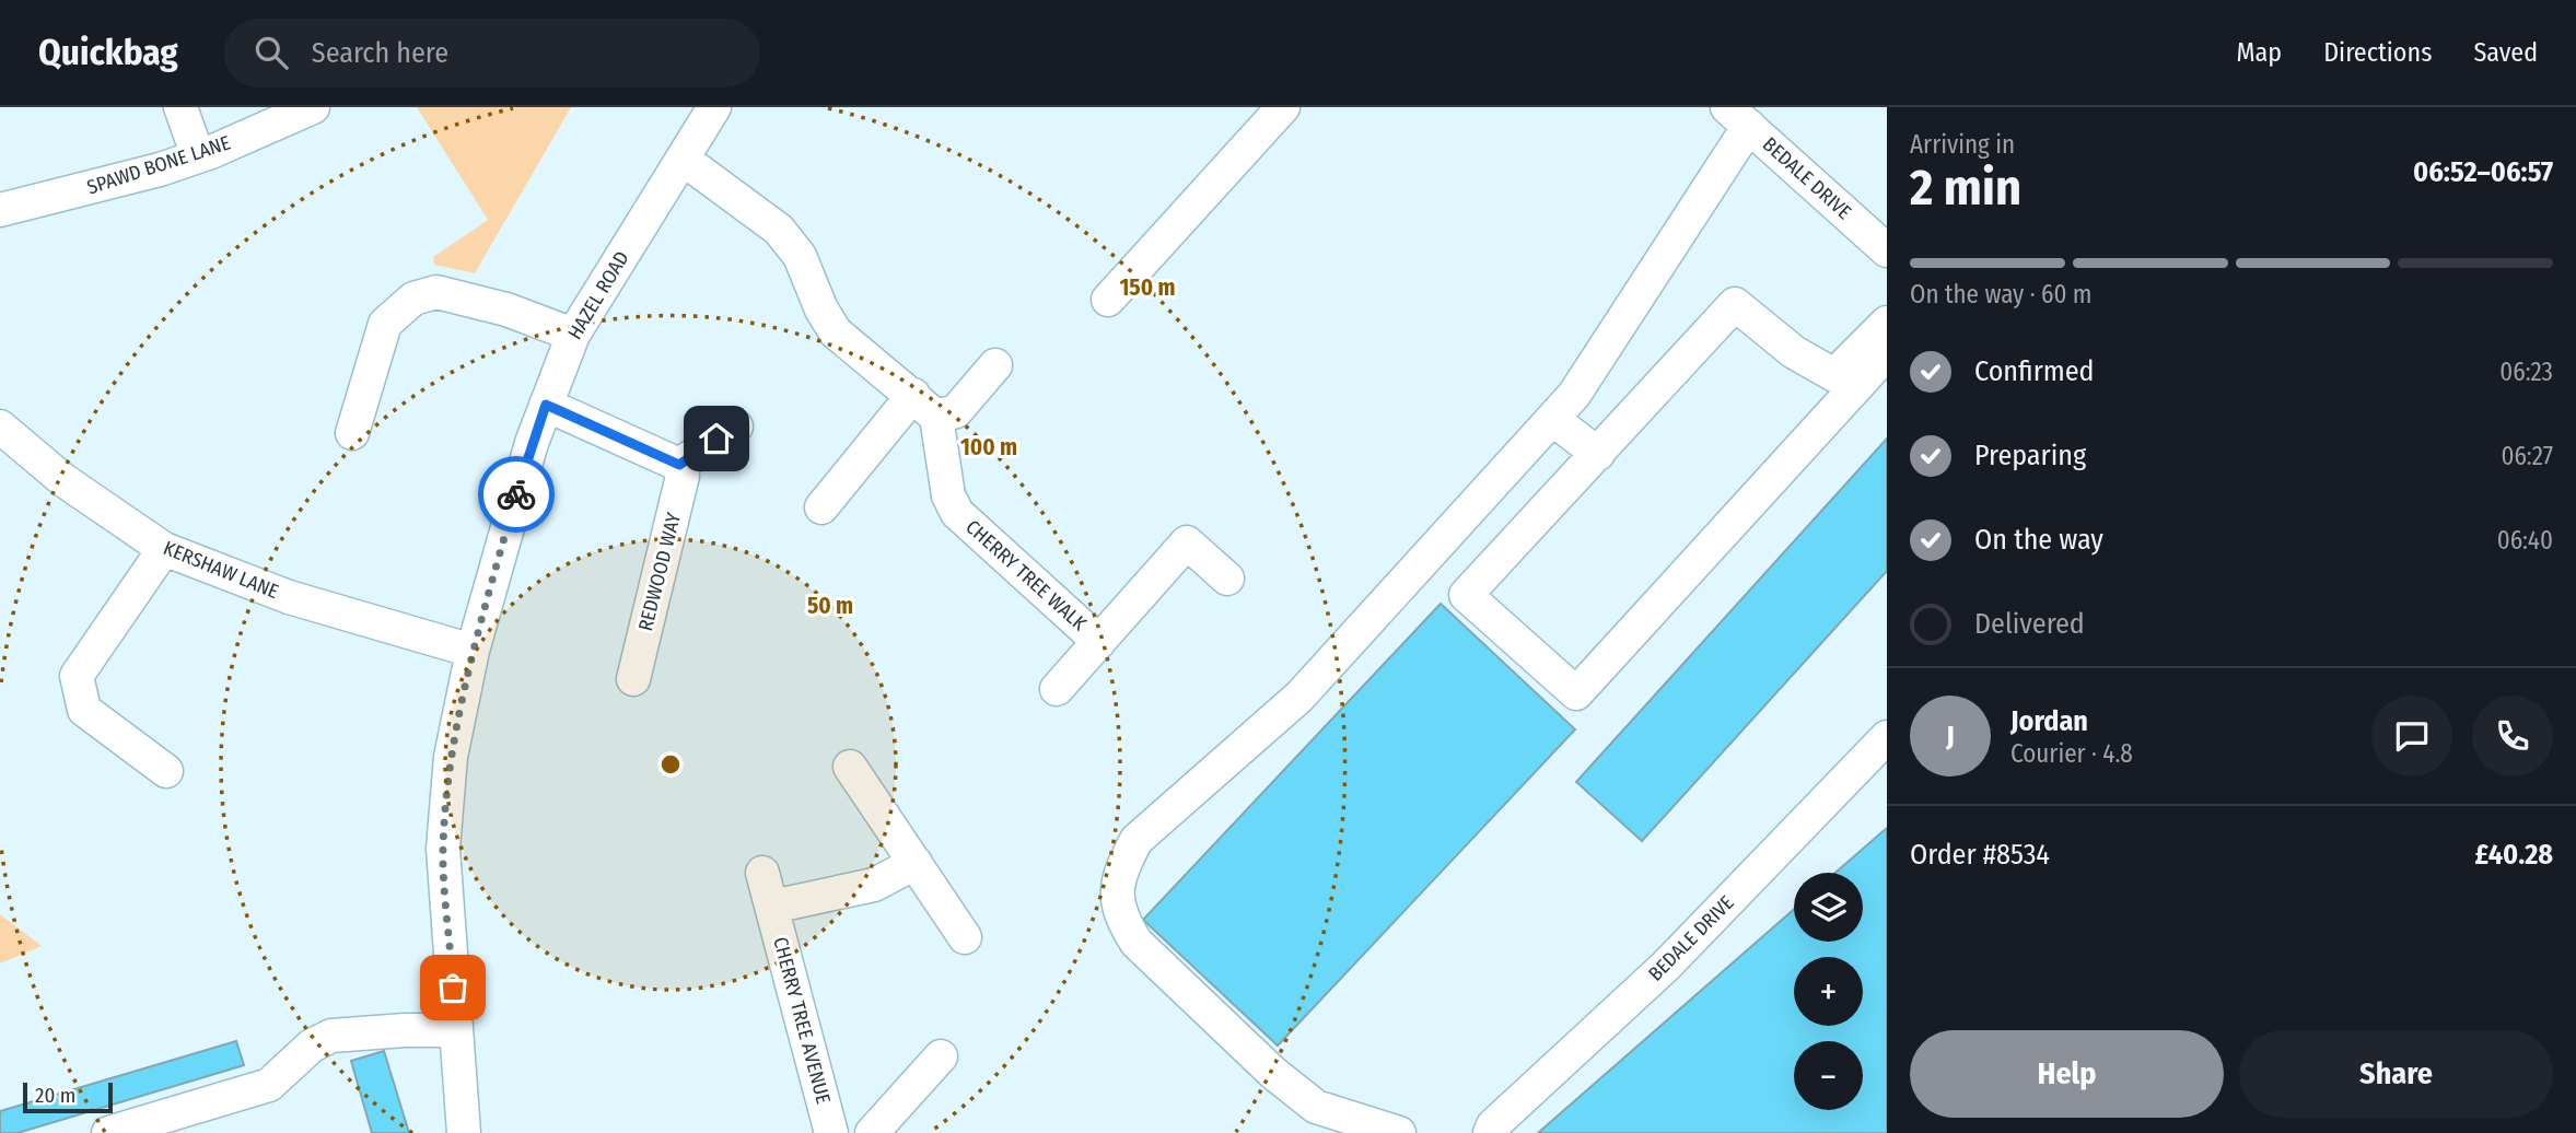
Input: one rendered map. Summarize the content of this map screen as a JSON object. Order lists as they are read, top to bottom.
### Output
{
  "streets": {
    "street": [
      "SPAWD BONE LANE",
      "BEDALE DRIVE",
      "HAZEL ROAD",
      "KERSHAW LANE",
      "REDWOOD WAY",
      "CHERRY TREE WALK",
      "CHERRY TREE AVENUE"
    ]
  },
  "crossings": [
    ["HAZEL ROAD", "KERSHAW LANE"]
  ],
  "scale_bar": "20 m",
  "page": {
    "header": "Quickbag",
    "search": "Search here",
    "nav": ["Map", "Directions", "Saved"],
    "heading": ["2 min", "Arriving in", "06:52–06:57"],
    "panel": [
      "Jordan",
      "Courier · 4.8",
      "Order #8534",
      "£40.28"
    ],
    "bar": "On the way · 60 m",
    "list": [
      ["Confirmed", "06:23"],
      ["Preparing", "06:27"],
      ["On the way", "06:40"],
      "Delivered"
    ],
    "round": "J",
    "map_buttons": ["+", "−"],
    "buttons": ["Help", "Share"],
    "scale": "20 m"
  },
  "rings": ["150 m", "100 m", "50 m"]
}
